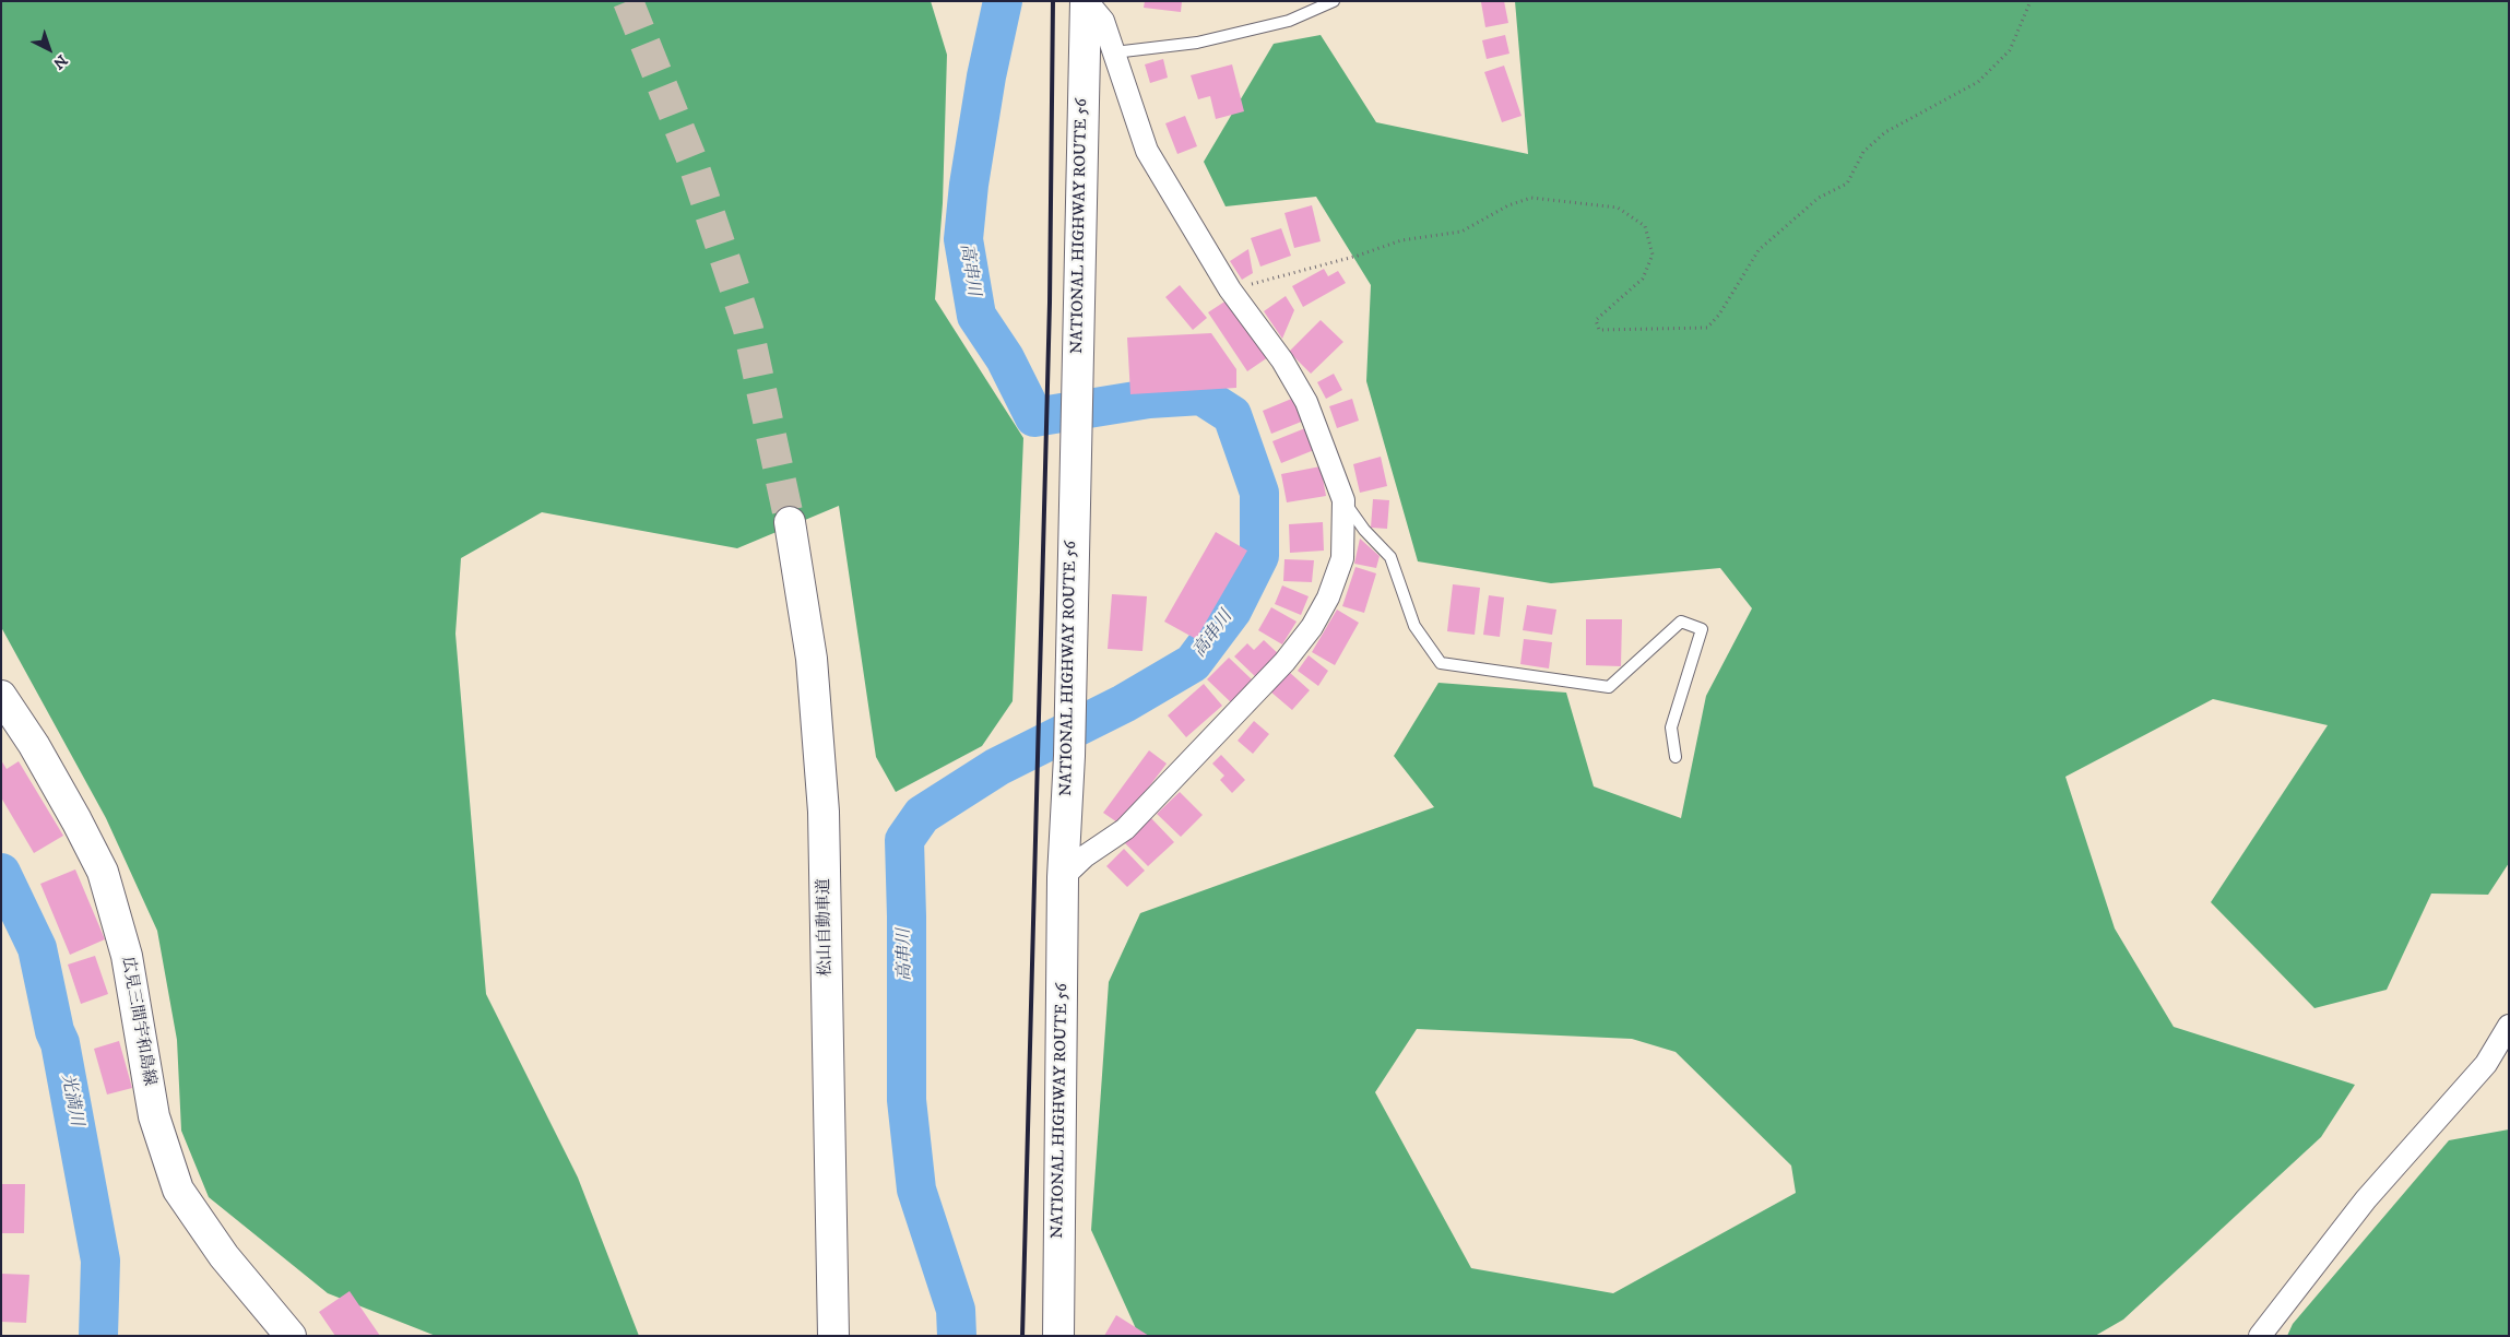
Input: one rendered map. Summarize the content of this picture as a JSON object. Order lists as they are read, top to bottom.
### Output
{
  "streets": {
    "main road": ["NATIONAL HIGHWAY ROUTE 56", "松山自動車道", "広見三間宇和島線"]
  },
  "water": ["高串川", "光満川"],
  "north": "bottom right"
}
